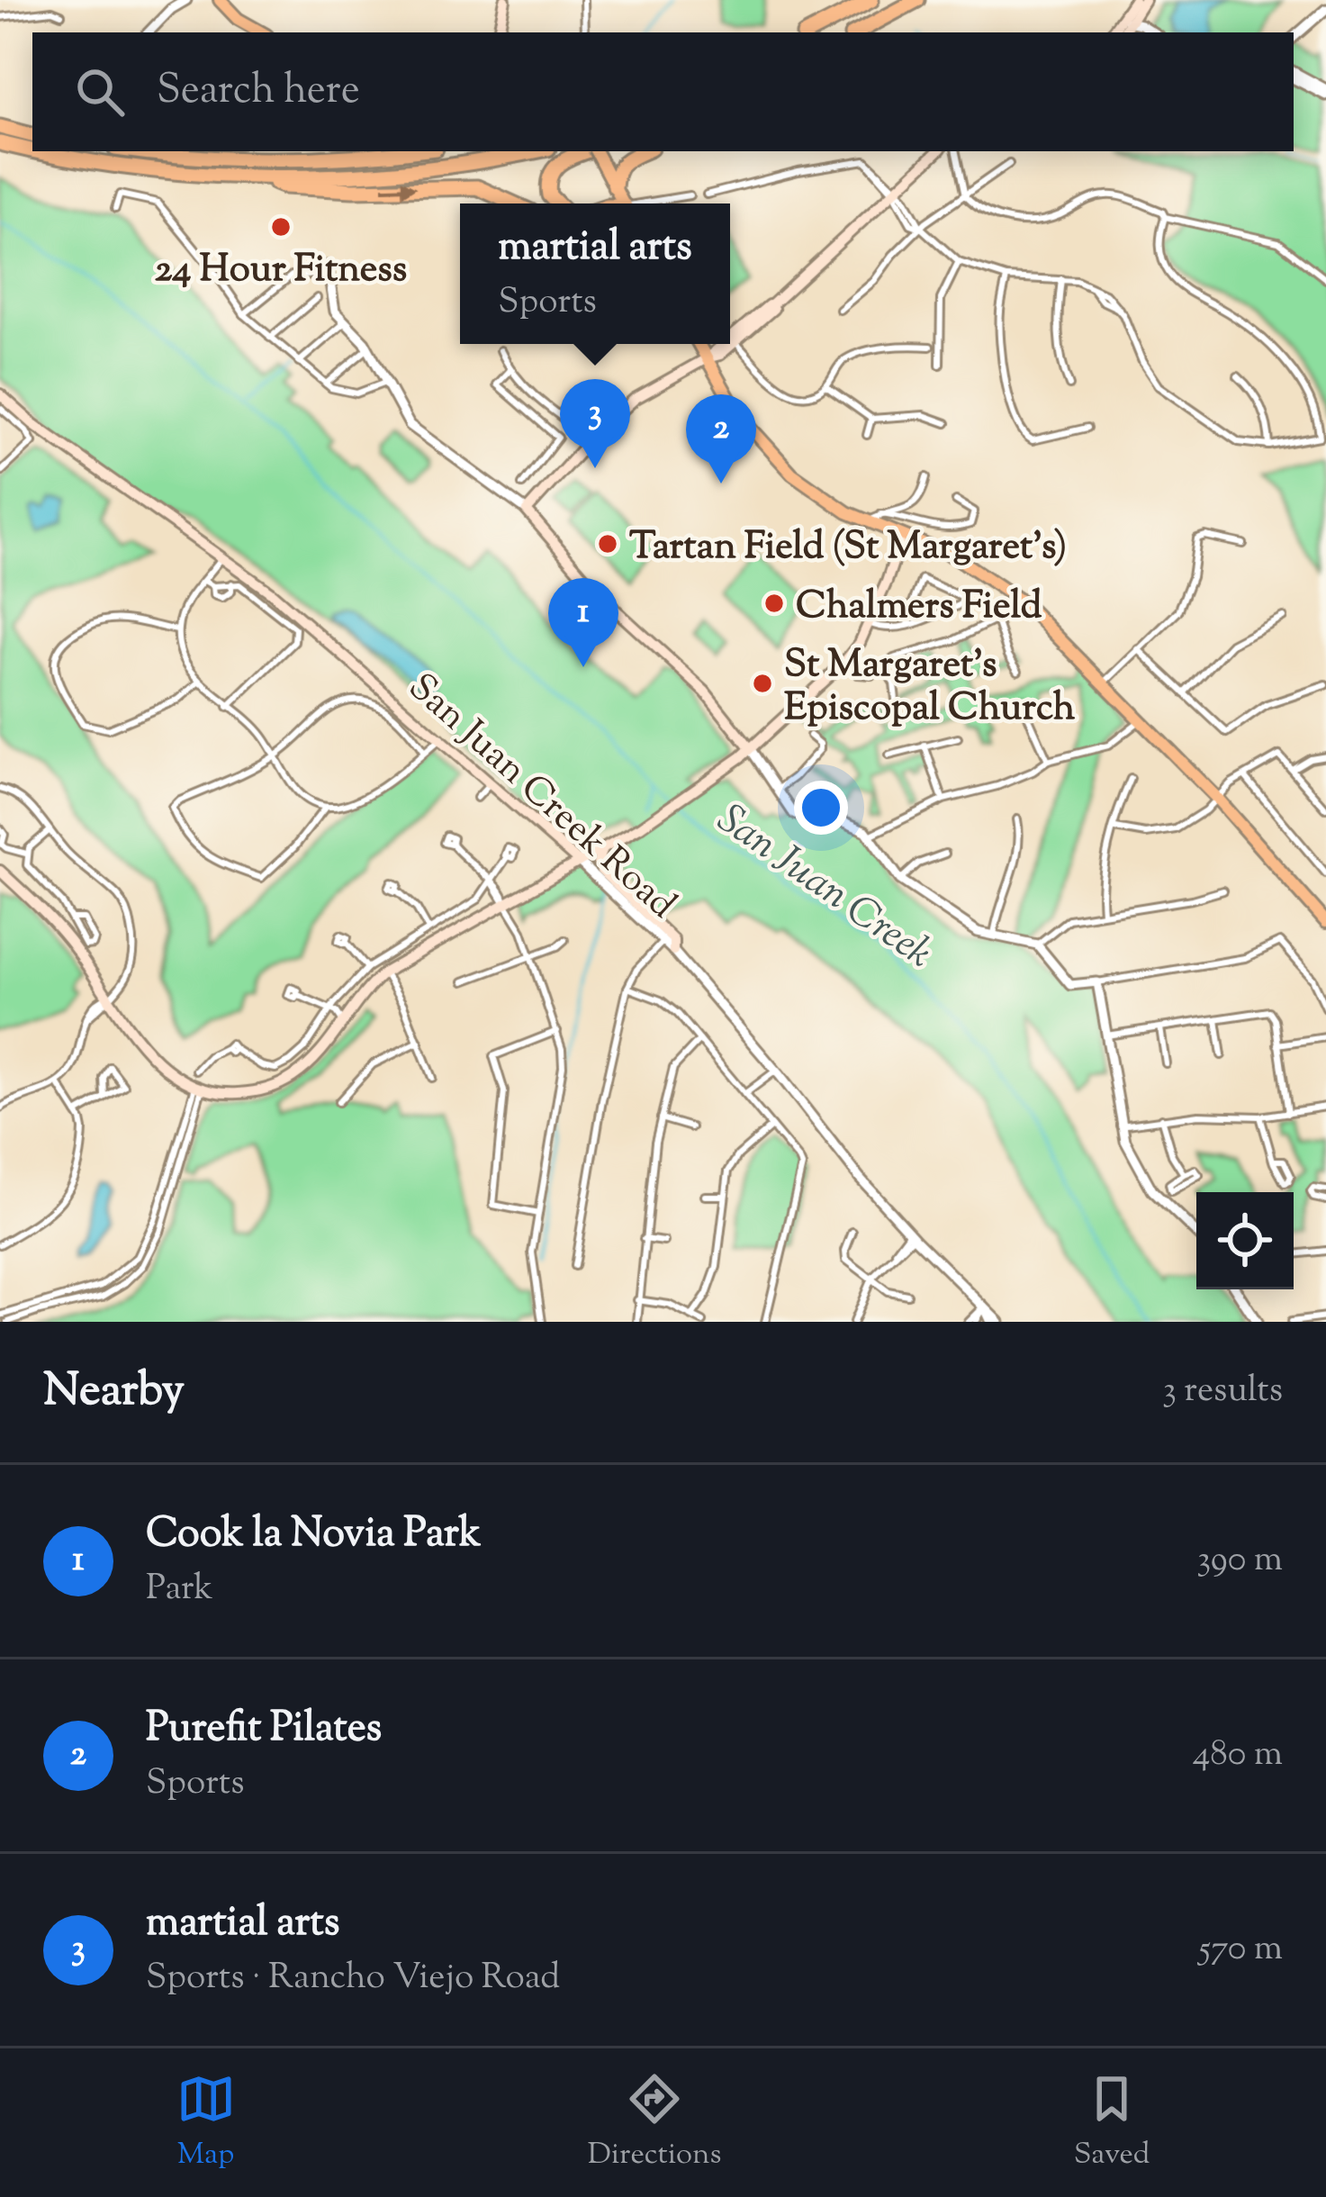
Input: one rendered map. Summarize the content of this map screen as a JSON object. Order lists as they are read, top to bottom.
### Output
{
  "streets": {
    "main road": ["San Juan Creek Road"]
  },
  "water": ["San Juan Creek"],
  "places": [
    "24 Hour Fitness",
    "Tartan Field (St Margaret's)",
    "Chalmers Field",
    "St Margaret's Episcopal Church"
  ],
  "page": {
    "search": "Search here",
    "popup": ["martial arts", "Sports"],
    "pins": ["3", "2", "1"],
    "heading": ["Nearby", "3 results"],
    "list": [
      {
        "mark": "1",
        "name": "Cook la Novia Park",
        "note": "Park",
        "value": "390 m"
      },
      {
        "mark": "2",
        "name": "Purefit Pilates",
        "note": "Sports",
        "value": "480 m"
      },
      {
        "mark": "3",
        "name": "martial arts",
        "note": "Sports · Rancho Viejo Road",
        "value": "570 m"
      }
    ],
    "nav": ["Map", "Directions", "Saved"]
  }
}
